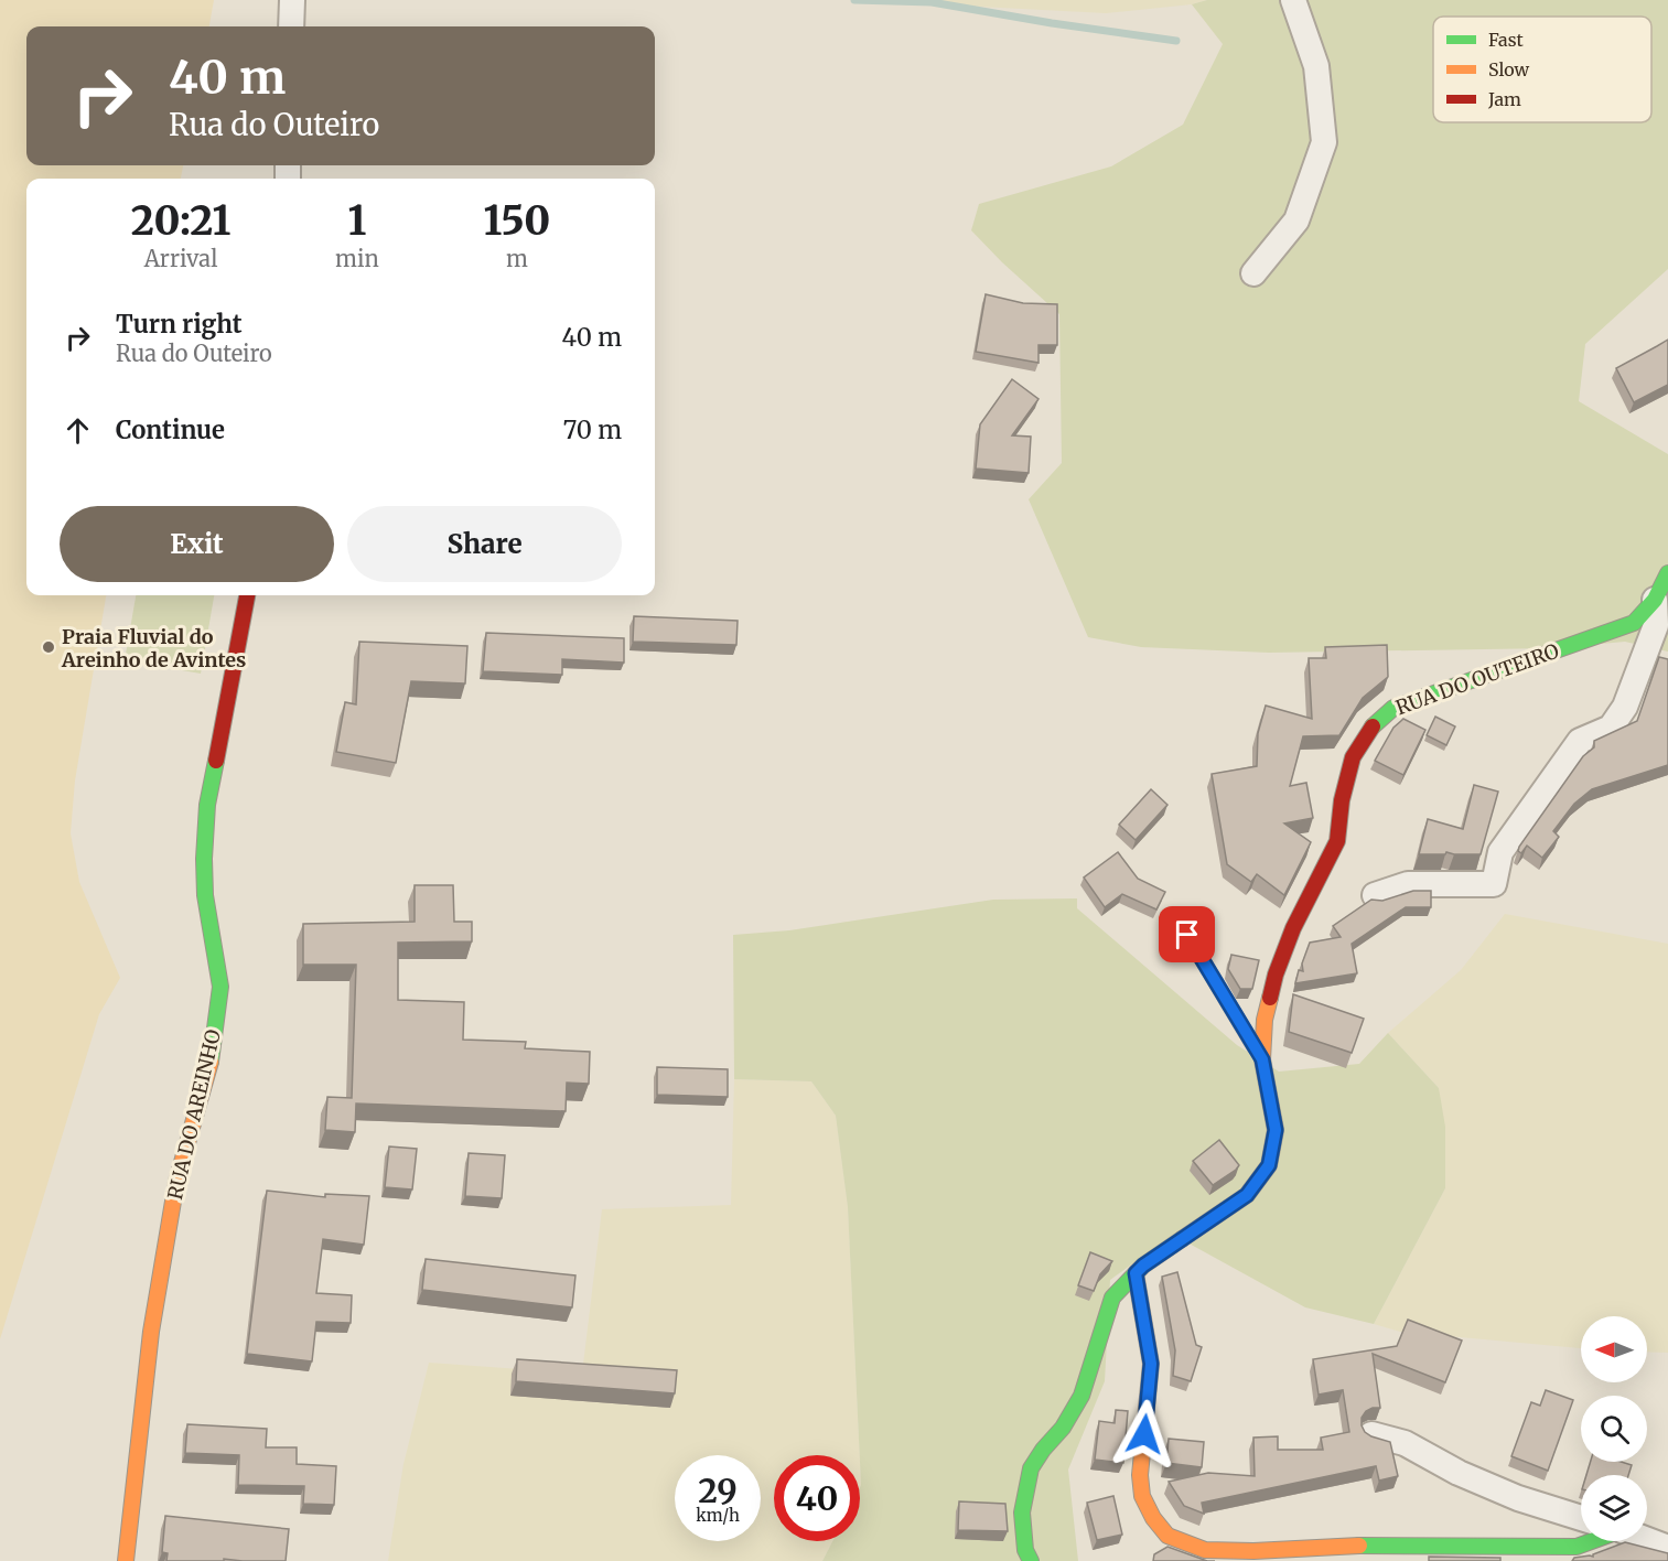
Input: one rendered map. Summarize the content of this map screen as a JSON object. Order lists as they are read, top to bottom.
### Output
{
  "streets": {
    "street": ["RUA DO OUTEIRO", "RUA DO AREINHO"]
  },
  "places": ["Praia Fluvial do Areinho de Avintes"],
  "legend": ["Fast", "Slow", "Jam"],
  "north": "left",
  "page": {
    "turn": ["40 m", "Rua do Outeiro"],
    "eta": [
      "20:21",
      "Arrival",
      "1",
      "min",
      "150",
      "m"
    ],
    "list": [
      {
        "name": "Turn right",
        "note": "Rua do Outeiro",
        "value": "40 m"
      },
      {
        "name": "Continue",
        "value": "70 m"
      }
    ],
    "buttons": ["Exit", "Share"],
    "speed": "29 km/h",
    "limit": "40"
  }
}
